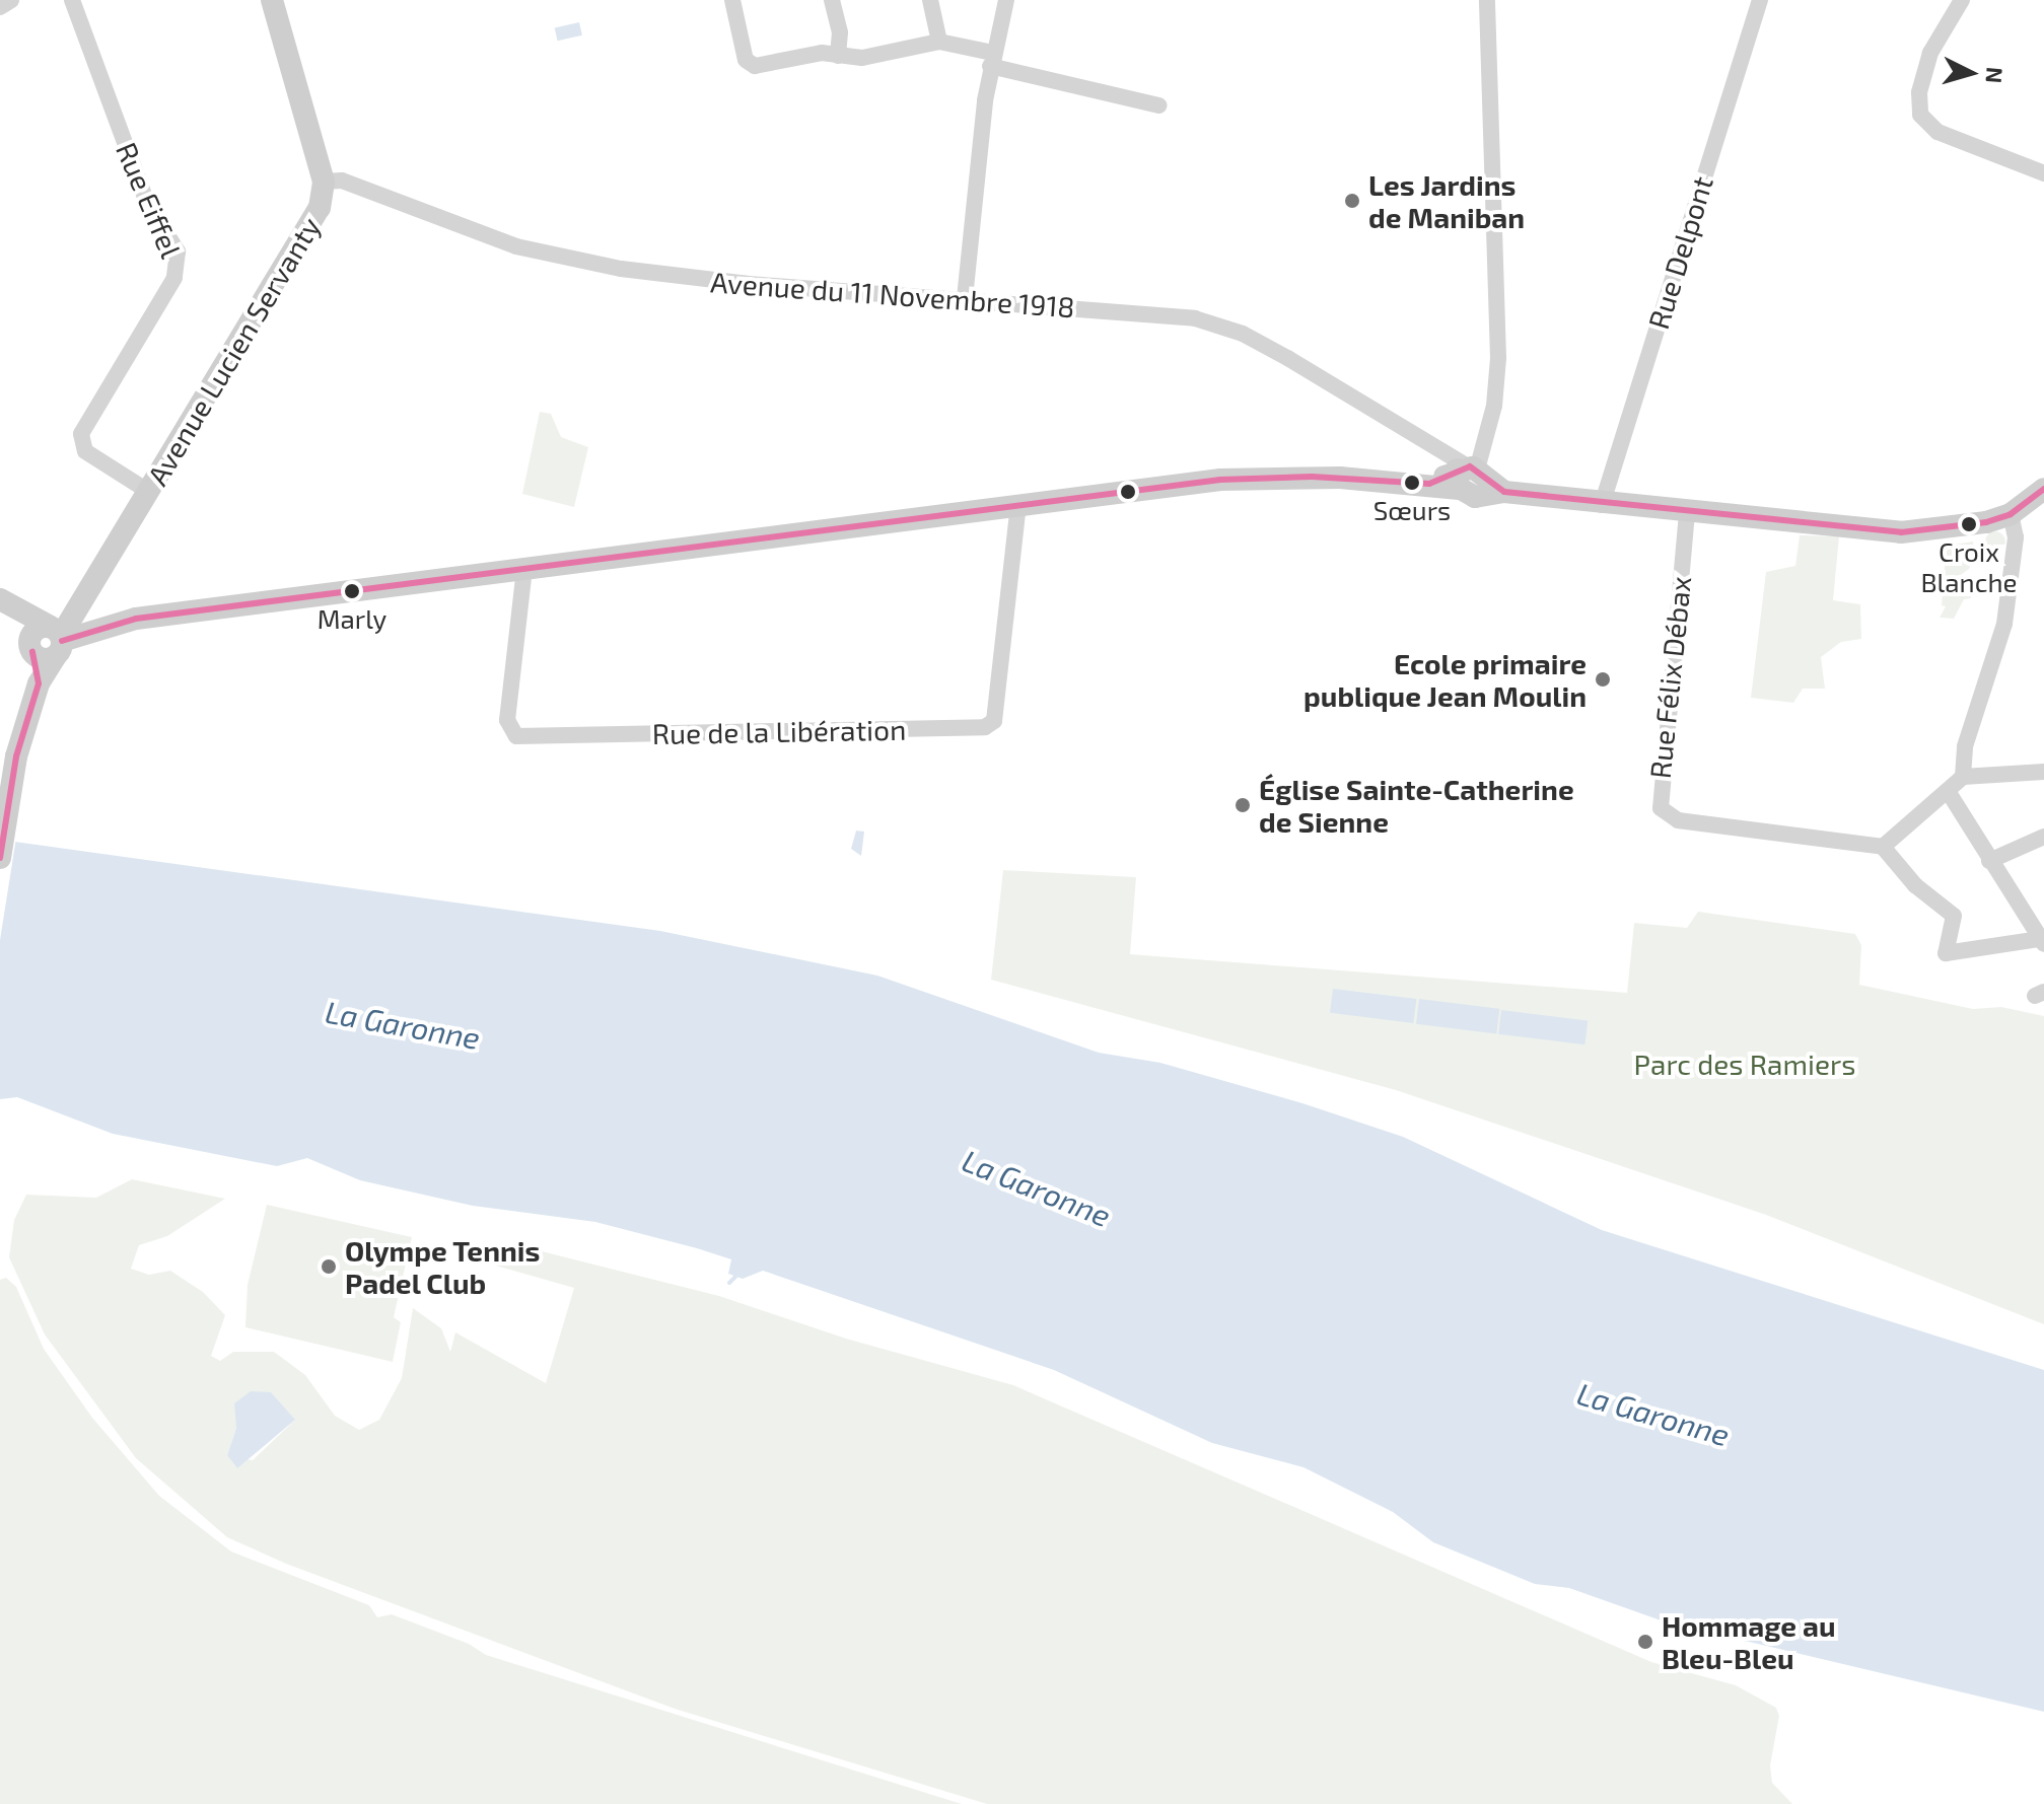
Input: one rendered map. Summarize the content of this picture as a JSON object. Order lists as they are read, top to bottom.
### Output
{
  "streets": {
    "main road": ["Avenue Lucien Servanty"],
    "street": [
      "Rue Eiffel",
      "Rue Delpont",
      "Avenue du 11 Novembre 1918",
      "Rue Félix Débax",
      "Rue de la Libération"
    ]
  },
  "crossings": [
    ["Rue Eiffel", "Avenue Lucien Servanty"],
    ["Avenue du 11 Novembre 1918", "Avenue Lucien Servanty"]
  ],
  "water": ["La Garonne"],
  "parks": ["Parc des Ramiers"],
  "places": [
    "Les Jardins de Maniban",
    "Sœurs",
    "Croix Blanche",
    "Marly",
    "Ecole primaire publique Jean Moulin",
    "Église Sainte-Catherine de Sienne",
    "Olympe Tennis Padel Club",
    "Hommage au Bleu-Bleu"
  ],
  "north": "right"
}
